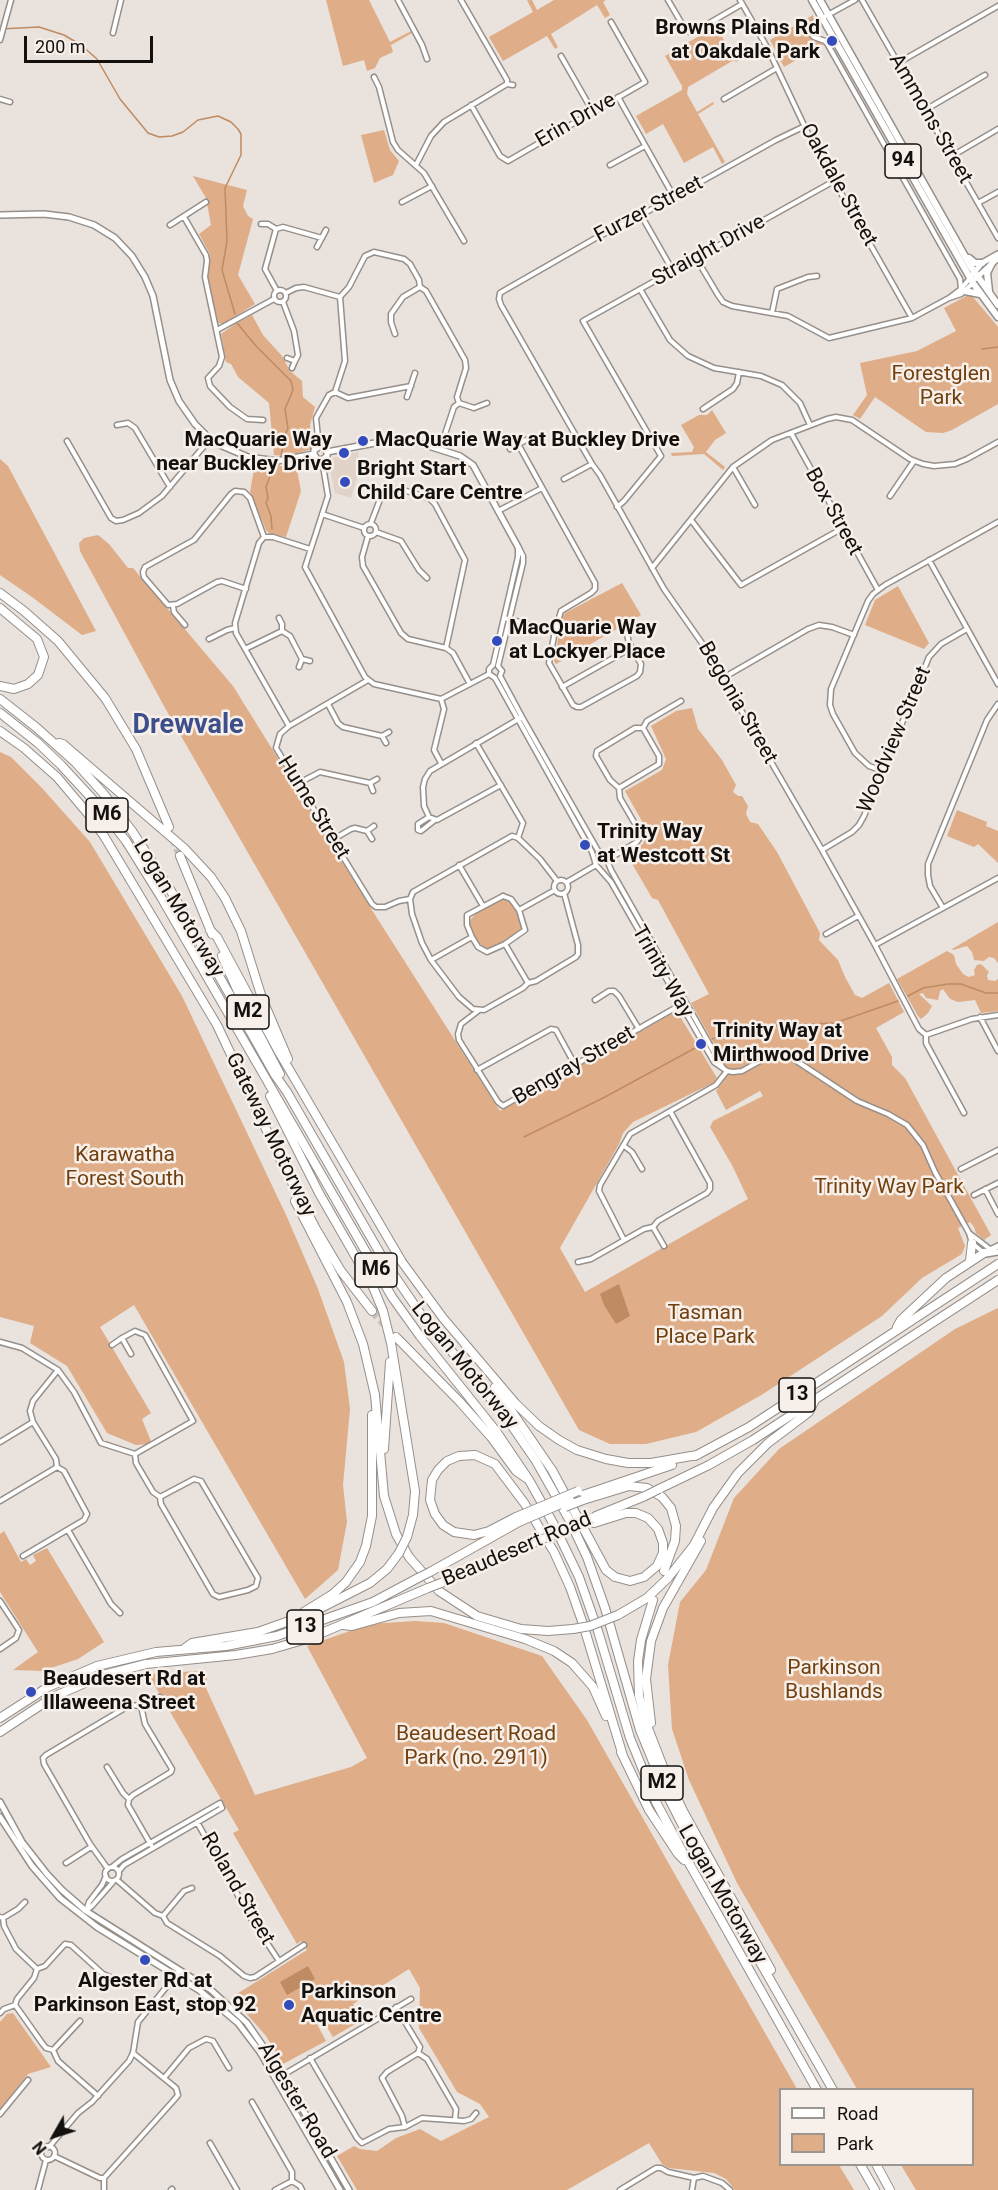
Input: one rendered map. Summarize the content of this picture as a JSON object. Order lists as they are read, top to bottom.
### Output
{
  "streets": {
    "highway": [
      "M6",
      "Logan Motorway",
      "M2",
      "Gateway Motorway",
      "13",
      "Beaudesert Road"
    ],
    "main road": ["94", "Algester Road"],
    "street": [
      "Ammons Street",
      "Erin Drive",
      "Oakdale Street",
      "Furzer Street",
      "Straight Drive",
      "Box Street",
      "Begonia Street",
      "Woodview Street",
      "Hume Street",
      "Trinity Way",
      "Bengray Street",
      "Roland Street"
    ]
  },
  "crossings": [
    ["Oakdale Street", "Furzer Street"],
    ["Oakdale Street", "Straight Drive"],
    ["Furzer Street", "Begonia Street"],
    ["Straight Drive", "Begonia Street"],
    ["Begonia Street", "Woodview Street"],
    ["Logan Motorway", "M2"],
    ["Logan Motorway", "Gateway Motorway"],
    ["Trinity Way", "Bengray Street"]
  ],
  "districts": ["Drewvale"],
  "parks": [
    "Forestglen Park",
    "Karawatha Forest South",
    "Trinity Way Park",
    "Tasman Place Park",
    "Parkinson Bushlands",
    "Beaudesert Road Park (no. 2911)"
  ],
  "places": [
    "Browns Plains Rd at Oakdale Park",
    "MacQuarie Way at Buckley Drive",
    "MacQuarie Way near Buckley Drive",
    "Bright Start Child Care Centre",
    "MacQuarie Way at Lockyer Place",
    "Trinity Way at Westcott St",
    "Trinity Way at Mirthwood Drive",
    "Beaudesert Rd at Illaweena Street",
    "Algester Rd at Parkinson East, stop 92",
    "Parkinson Aquatic Centre"
  ],
  "legend": ["Road", "Park"],
  "scale_bar": "200 m",
  "north": "bottom left"
}
